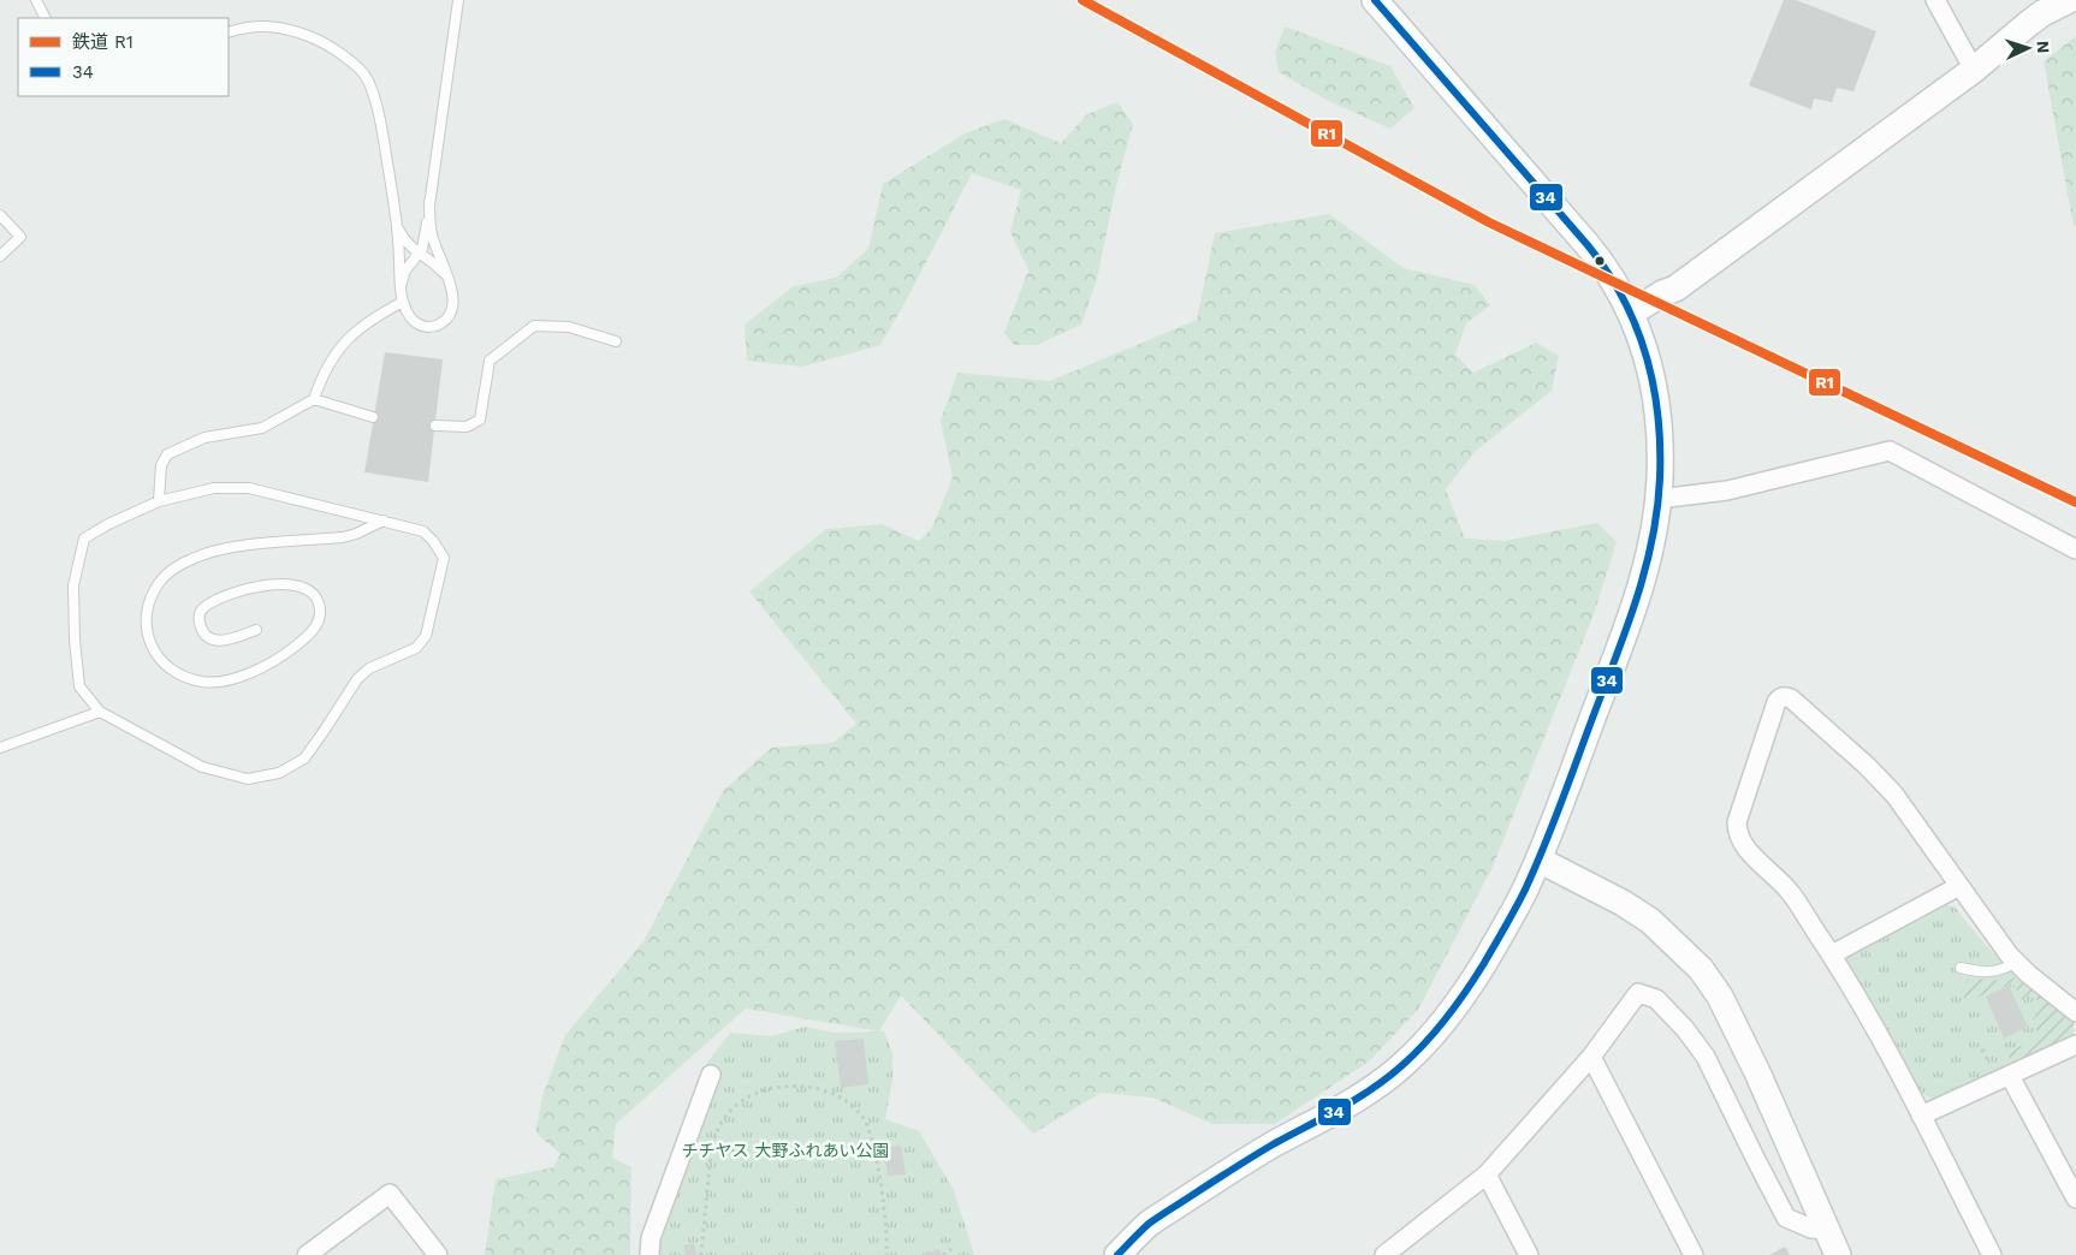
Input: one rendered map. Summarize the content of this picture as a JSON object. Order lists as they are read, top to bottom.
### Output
{
  "parks": ["チチヤス 大野ふれあい公園"],
  "lines": ["rail line R1", "transit line 34"],
  "legend": ["鉄道 R1", "34"],
  "north": "right"
}
